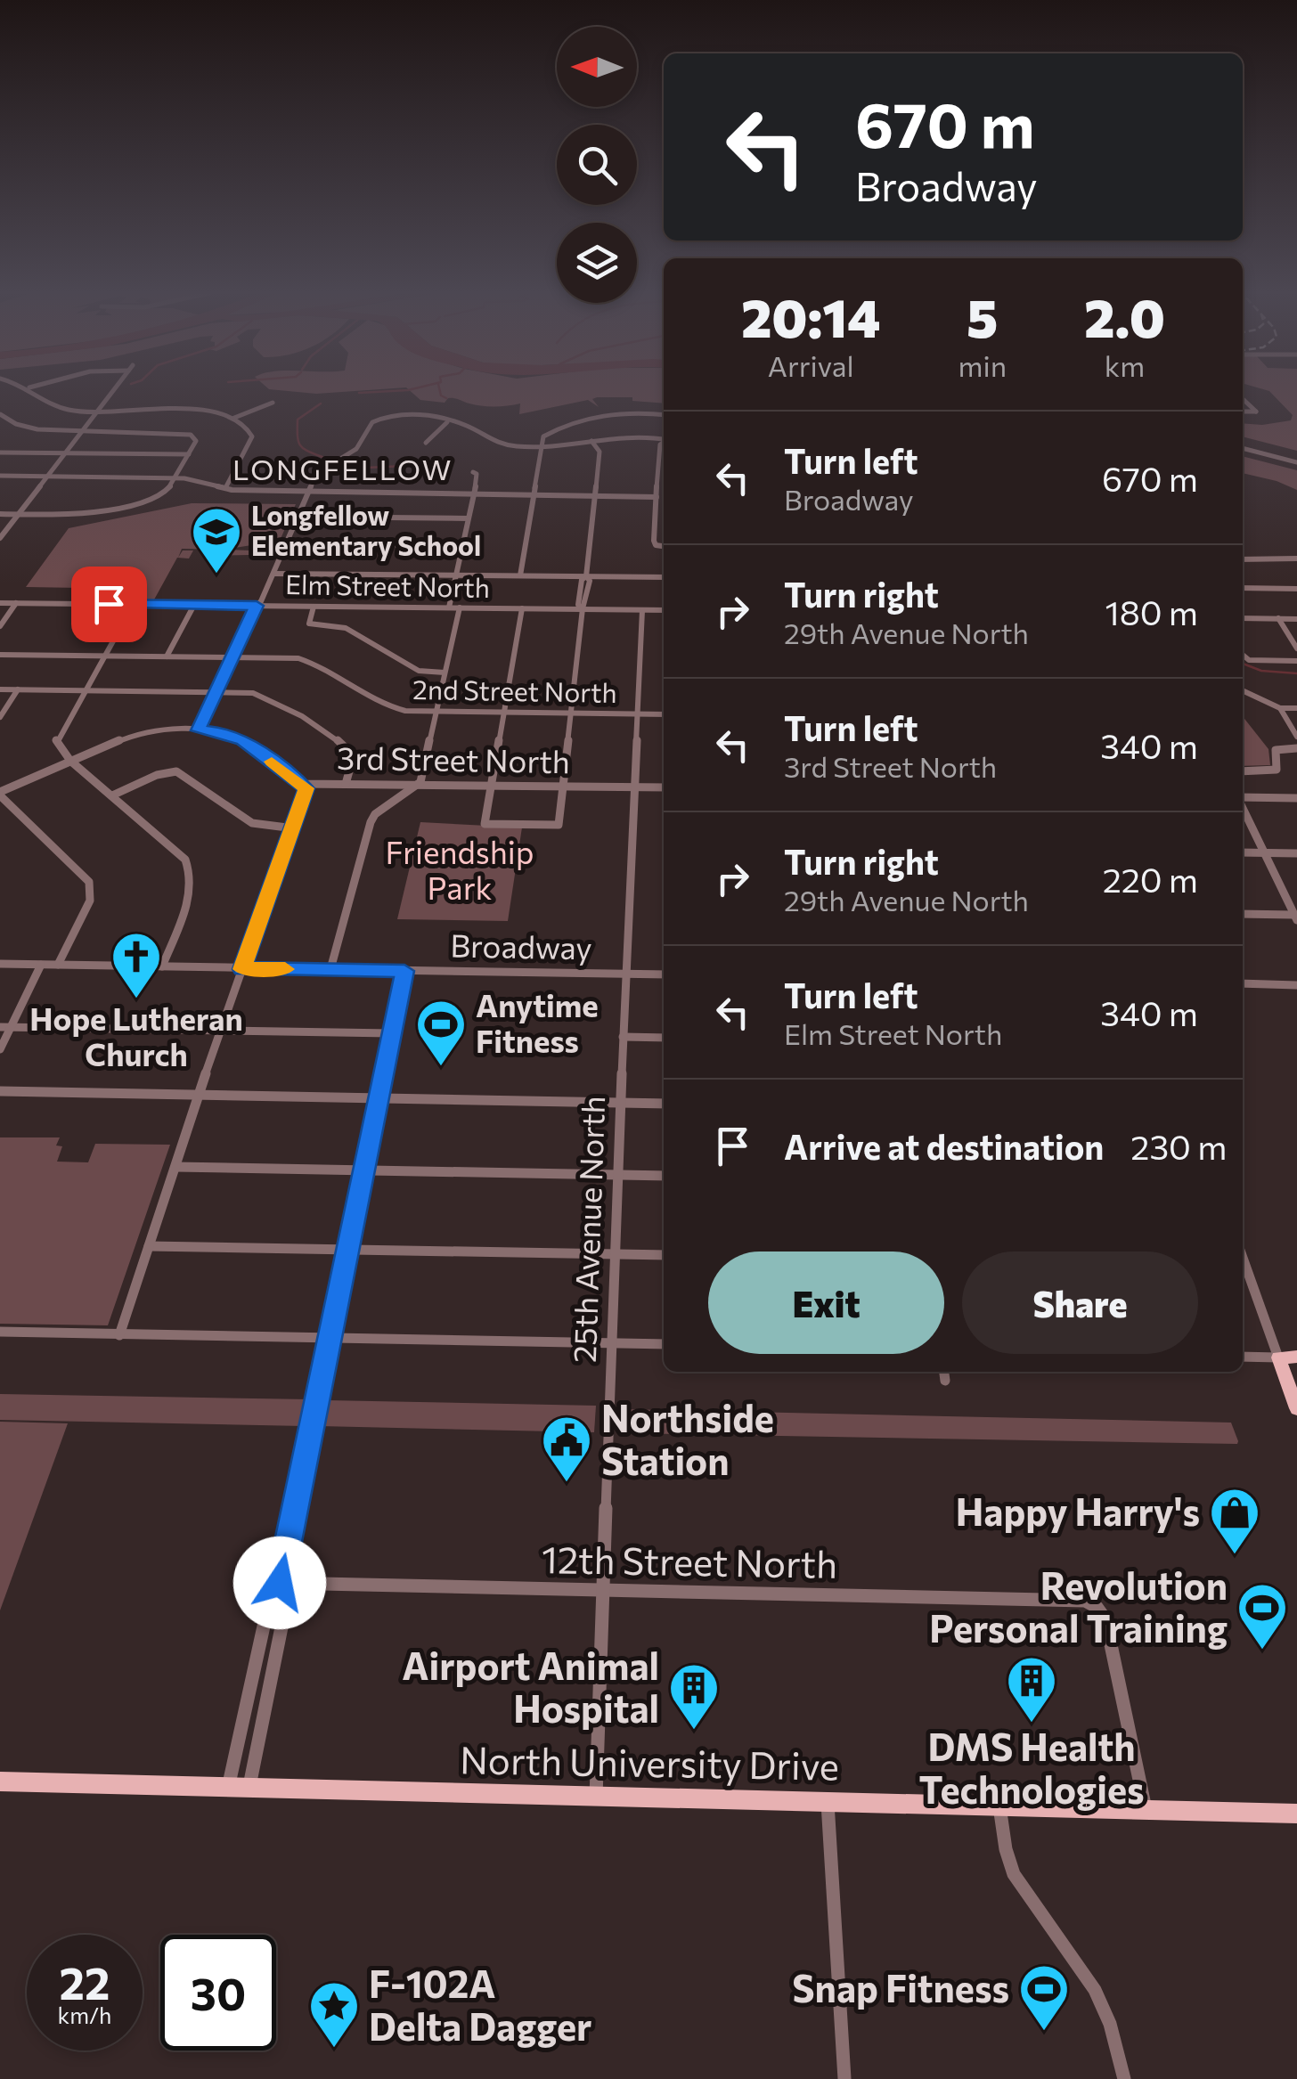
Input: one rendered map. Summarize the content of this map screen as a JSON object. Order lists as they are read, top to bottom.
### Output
{
  "streets": {
    "main road": ["North University Drive"],
    "street": [
      "Elm Street North",
      "2nd Street North",
      "3rd Street North",
      "Broadway",
      "25th Avenue North",
      "12th Street North"
    ]
  },
  "crossings": [
    ["Elm Street North", "25th Avenue North"],
    ["2nd Street North", "25th Avenue North"],
    ["3rd Street North", "25th Avenue North"],
    ["Broadway", "25th Avenue North"],
    ["25th Avenue North", "12th Street North"],
    ["25th Avenue North", "North University Drive"],
    ["12th Street North", "North University Drive"]
  ],
  "districts": ["LONGFELLOW"],
  "parks": ["Friendship Park"],
  "places": {
    "school or university": ["Longfellow Elementary School"],
    "church": ["Hope Lutheran Church"],
    "sports": ["Anytime Fitness", "Revolution Personal Training", "Snap Fitness"],
    "public building": ["Northside Station"],
    "shop": ["Happy Harry's"],
    "building": ["DMS Health Technologies", "Airport Animal Hospital"],
    "place": ["F-102A Delta Dagger"]
  },
  "north": "left",
  "page": {
    "turn": ["670 m", "Broadway"],
    "eta": [
      "20:14",
      "Arrival",
      "5",
      "min",
      "2.0",
      "km"
    ],
    "list": [
      {
        "name": "Turn left",
        "note": "Broadway",
        "value": "670 m"
      },
      {
        "name": "Turn right",
        "note": "29th Avenue North",
        "value": "180 m"
      },
      {
        "name": "Turn left",
        "note": "3rd Street North",
        "value": "340 m"
      },
      {
        "name": "Turn right",
        "note": "29th Avenue North",
        "value": "220 m"
      },
      {
        "name": "Turn left",
        "note": "Elm Street North",
        "value": "340 m"
      },
      {
        "name": "Arrive at destination",
        "value": "230 m"
      }
    ],
    "buttons": ["Exit", "Share"],
    "speed": "22 km/h",
    "limit": "30"
  }
}
